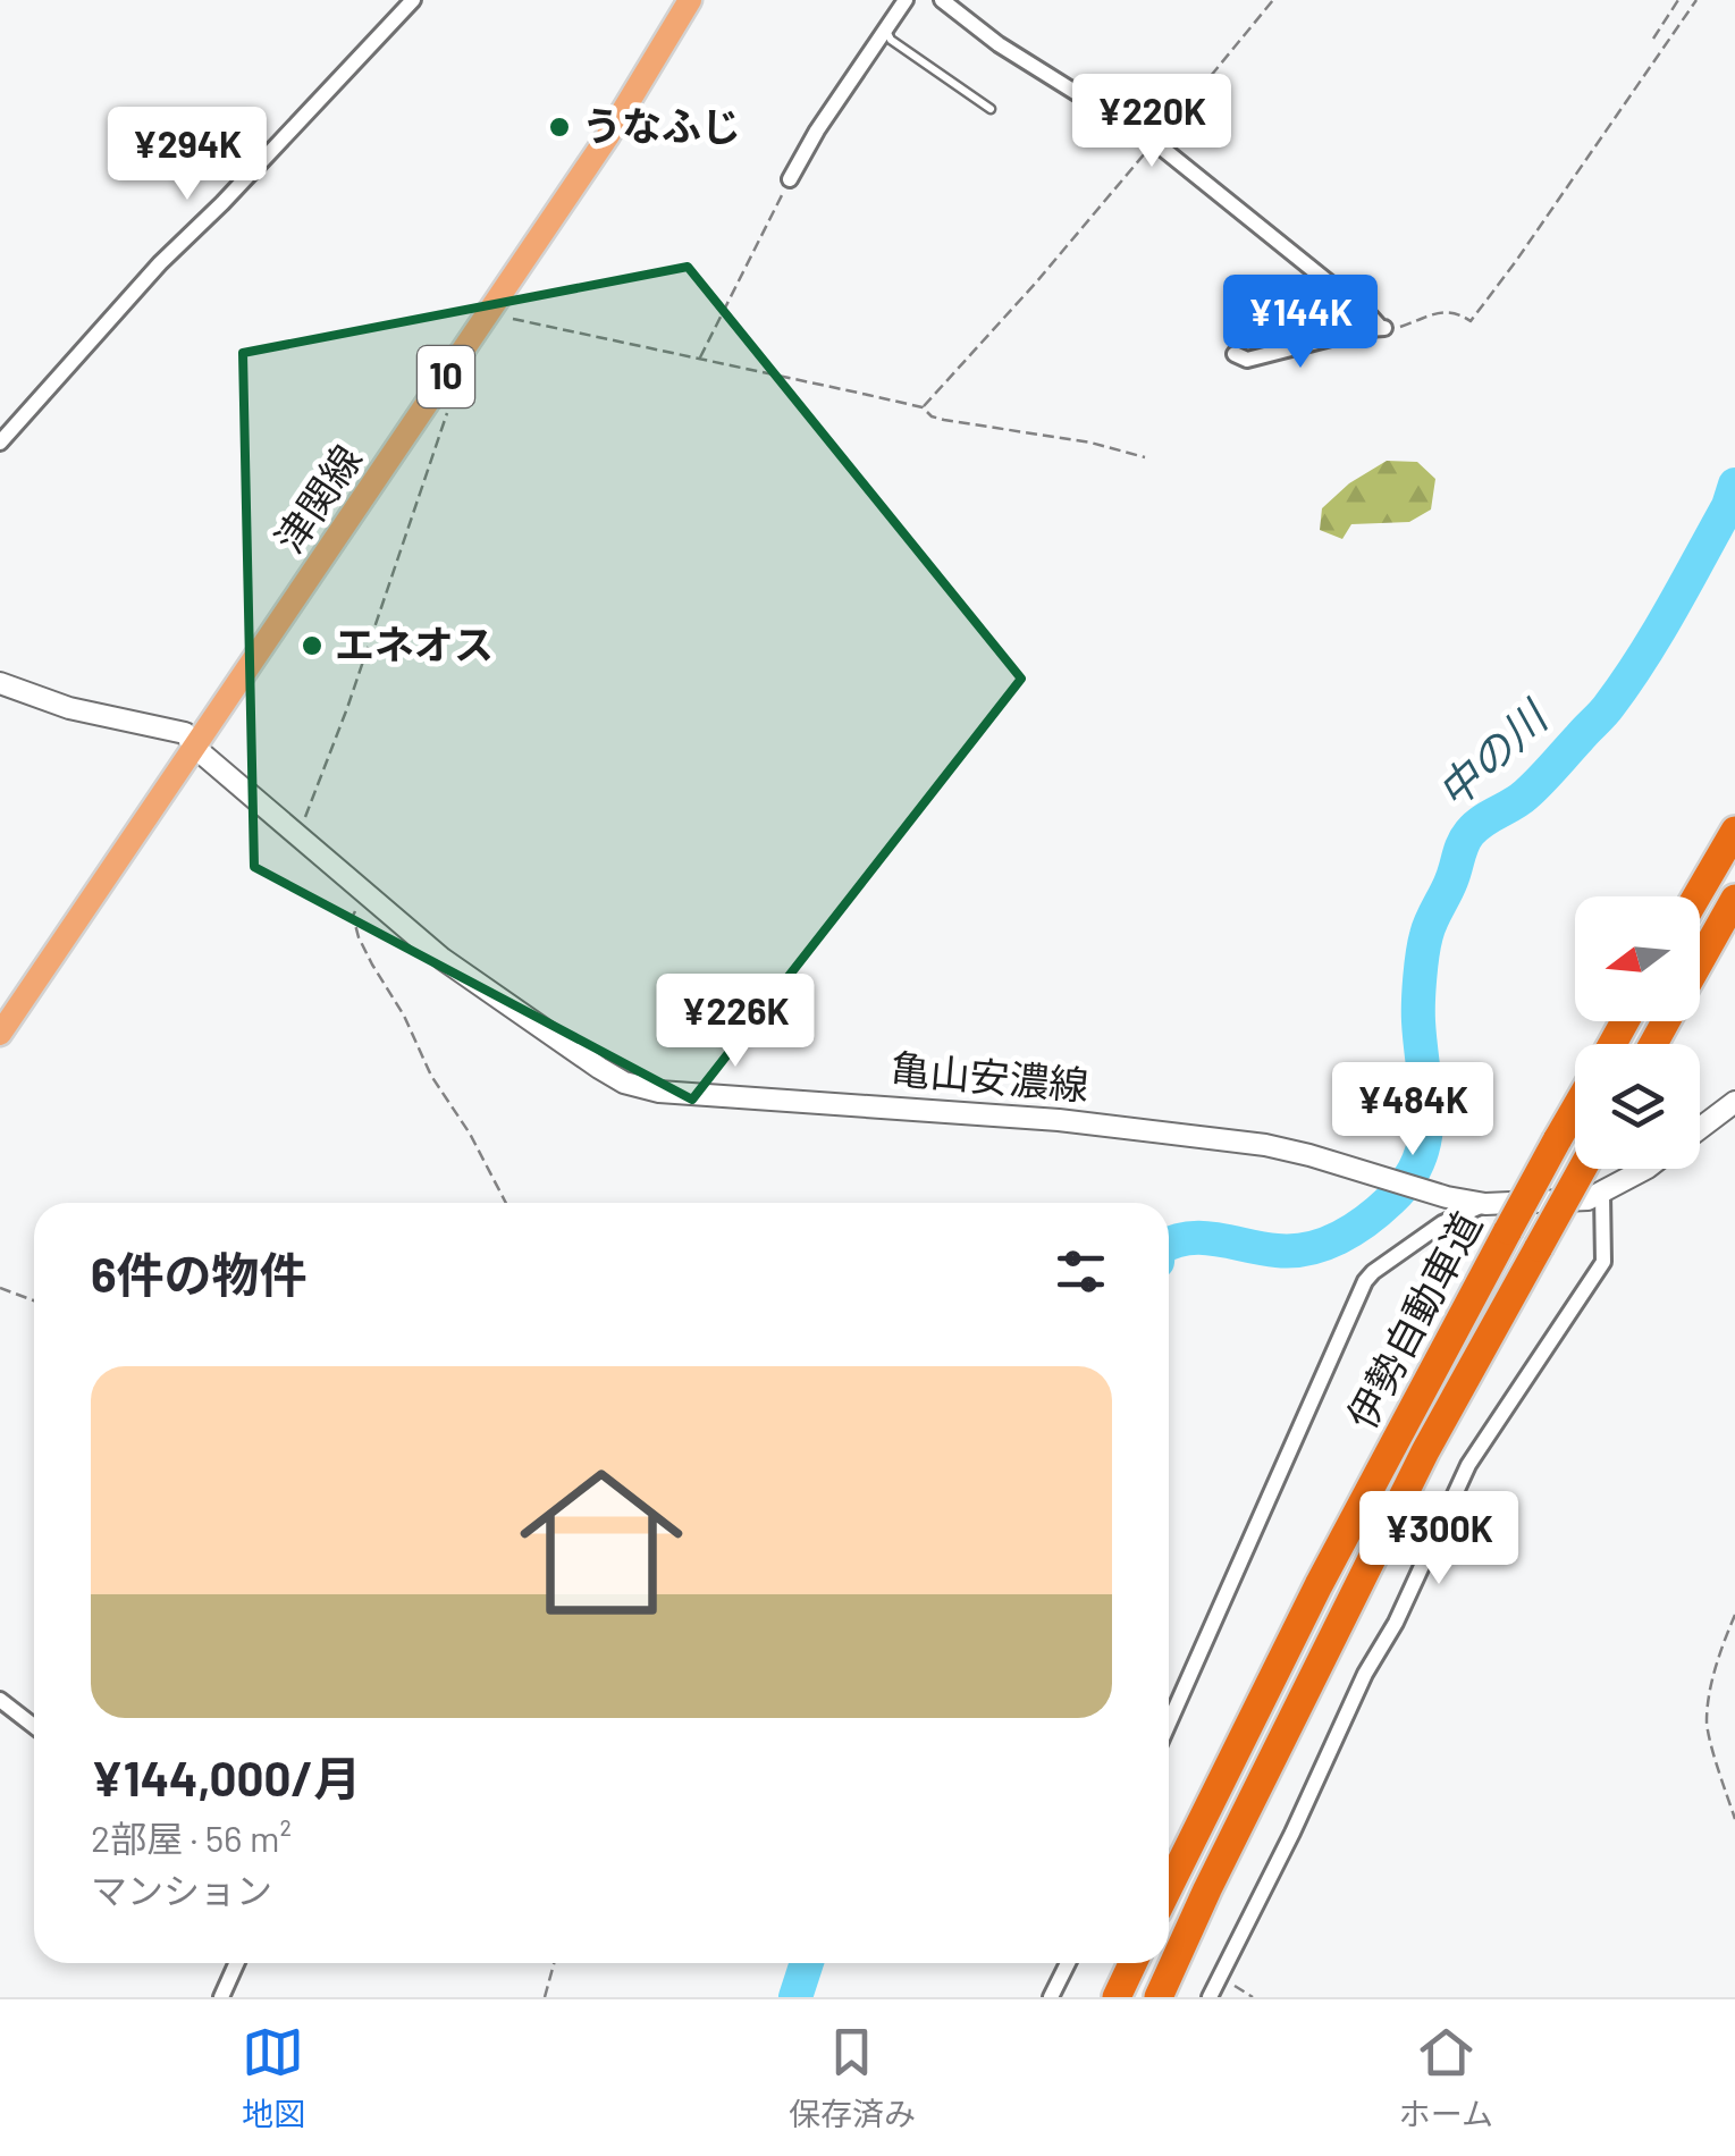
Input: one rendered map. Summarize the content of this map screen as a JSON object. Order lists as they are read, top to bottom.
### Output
{
  "streets": {
    "highway": ["伊勢自動車道"],
    "main road": ["10", "津関線", "亀山安濃線"]
  },
  "crossings": [
    ["津関線", "亀山安濃線"]
  ],
  "water": ["中の川"],
  "places": ["うなふじ", "エネオス"],
  "north": "left",
  "page": {
    "price": [
      "¥220K",
      "¥294K",
      "¥144K",
      "¥226K",
      "¥484K",
      "¥300K"
    ],
    "heading": "6件の物件",
    "list": [
      {
        "name": "¥144,000/月",
        "note": "2部屋 · 56 m² · マンション"
      }
    ],
    "tabs": ["地図", "保存済み", "ホーム"]
  }
}
